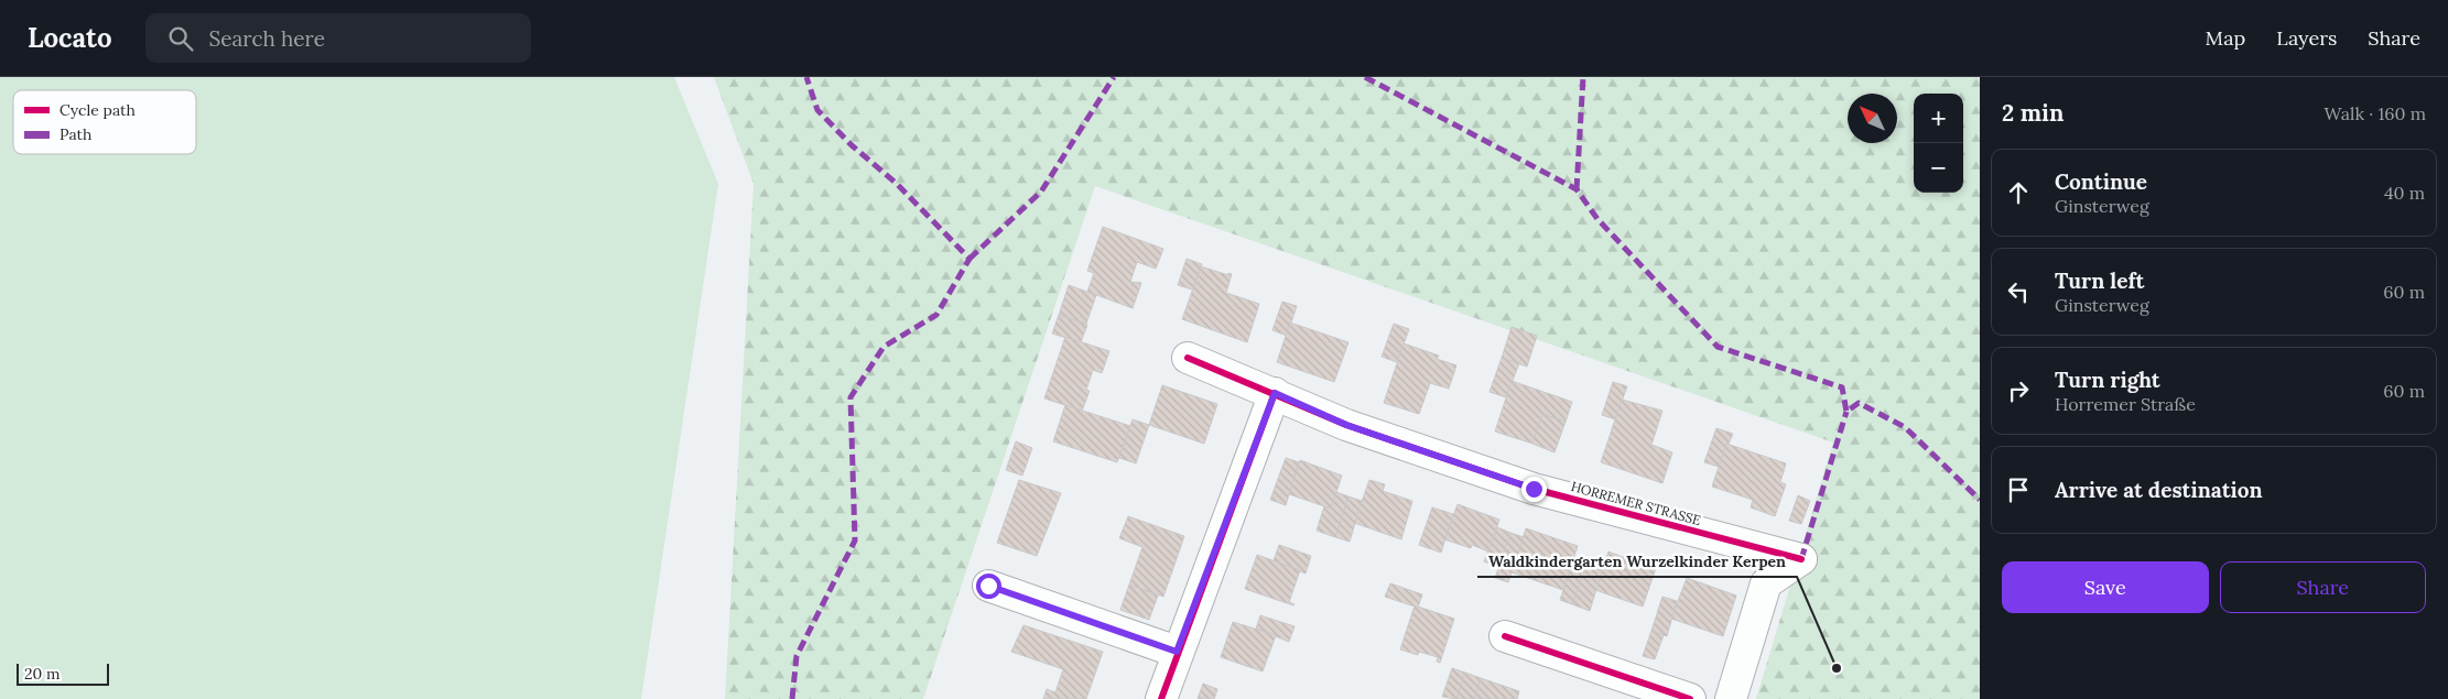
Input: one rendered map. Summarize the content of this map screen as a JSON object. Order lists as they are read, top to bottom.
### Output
{
  "streets": {
    "street": ["HORREMER STRASSE"]
  },
  "places": ["Waldkindergarten Wurzelkinder Kerpen"],
  "legend": ["Cycle path", "Path"],
  "scale_bar": "20 m",
  "north": "top left",
  "page": {
    "header": "Locato",
    "search": "Search here",
    "nav": ["Map", "Layers", "Share"],
    "heading": ["2 min", "Walk · 160 m"],
    "map_buttons": ["+", "−"],
    "list": [
      ["Continue", "Ginsterweg", "40 m"],
      ["Turn left", "Ginsterweg", "60 m"],
      ["Turn right", "Horremer Straße", "60 m"],
      "Arrive at destination"
    ],
    "buttons": ["Save", "Share"],
    "scale": "20 m"
  }
}
